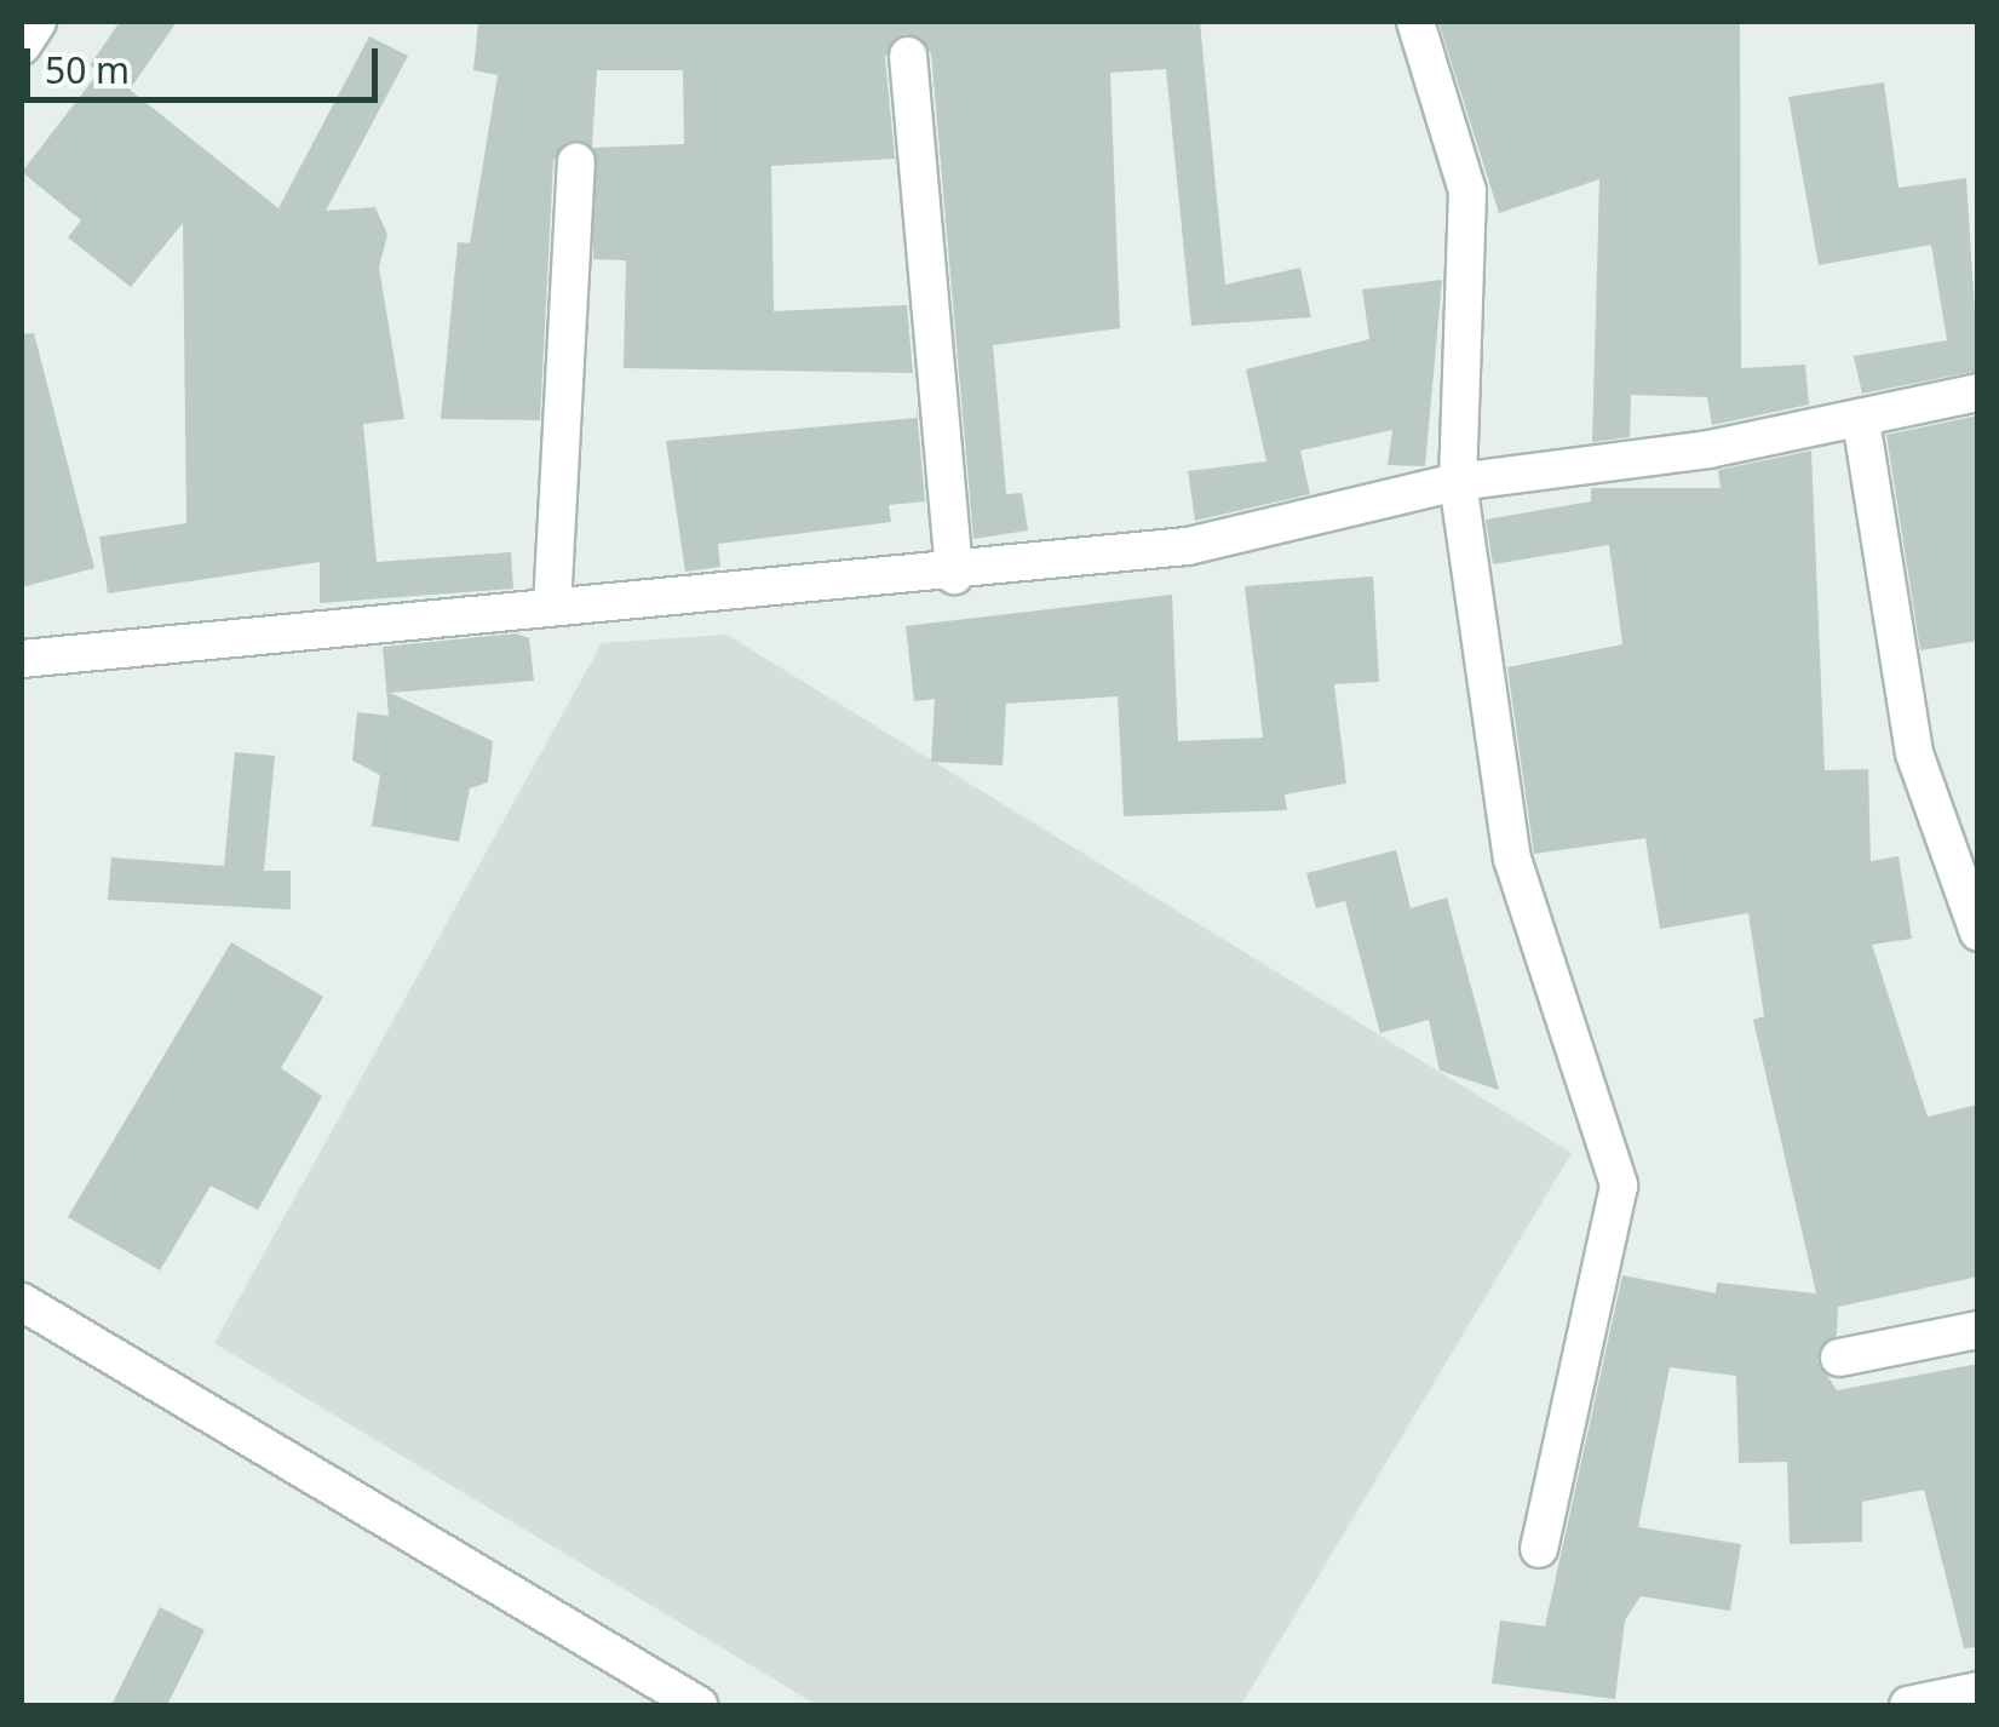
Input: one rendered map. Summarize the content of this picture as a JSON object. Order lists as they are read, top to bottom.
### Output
{
  "scale_bar": "50 m"
}
